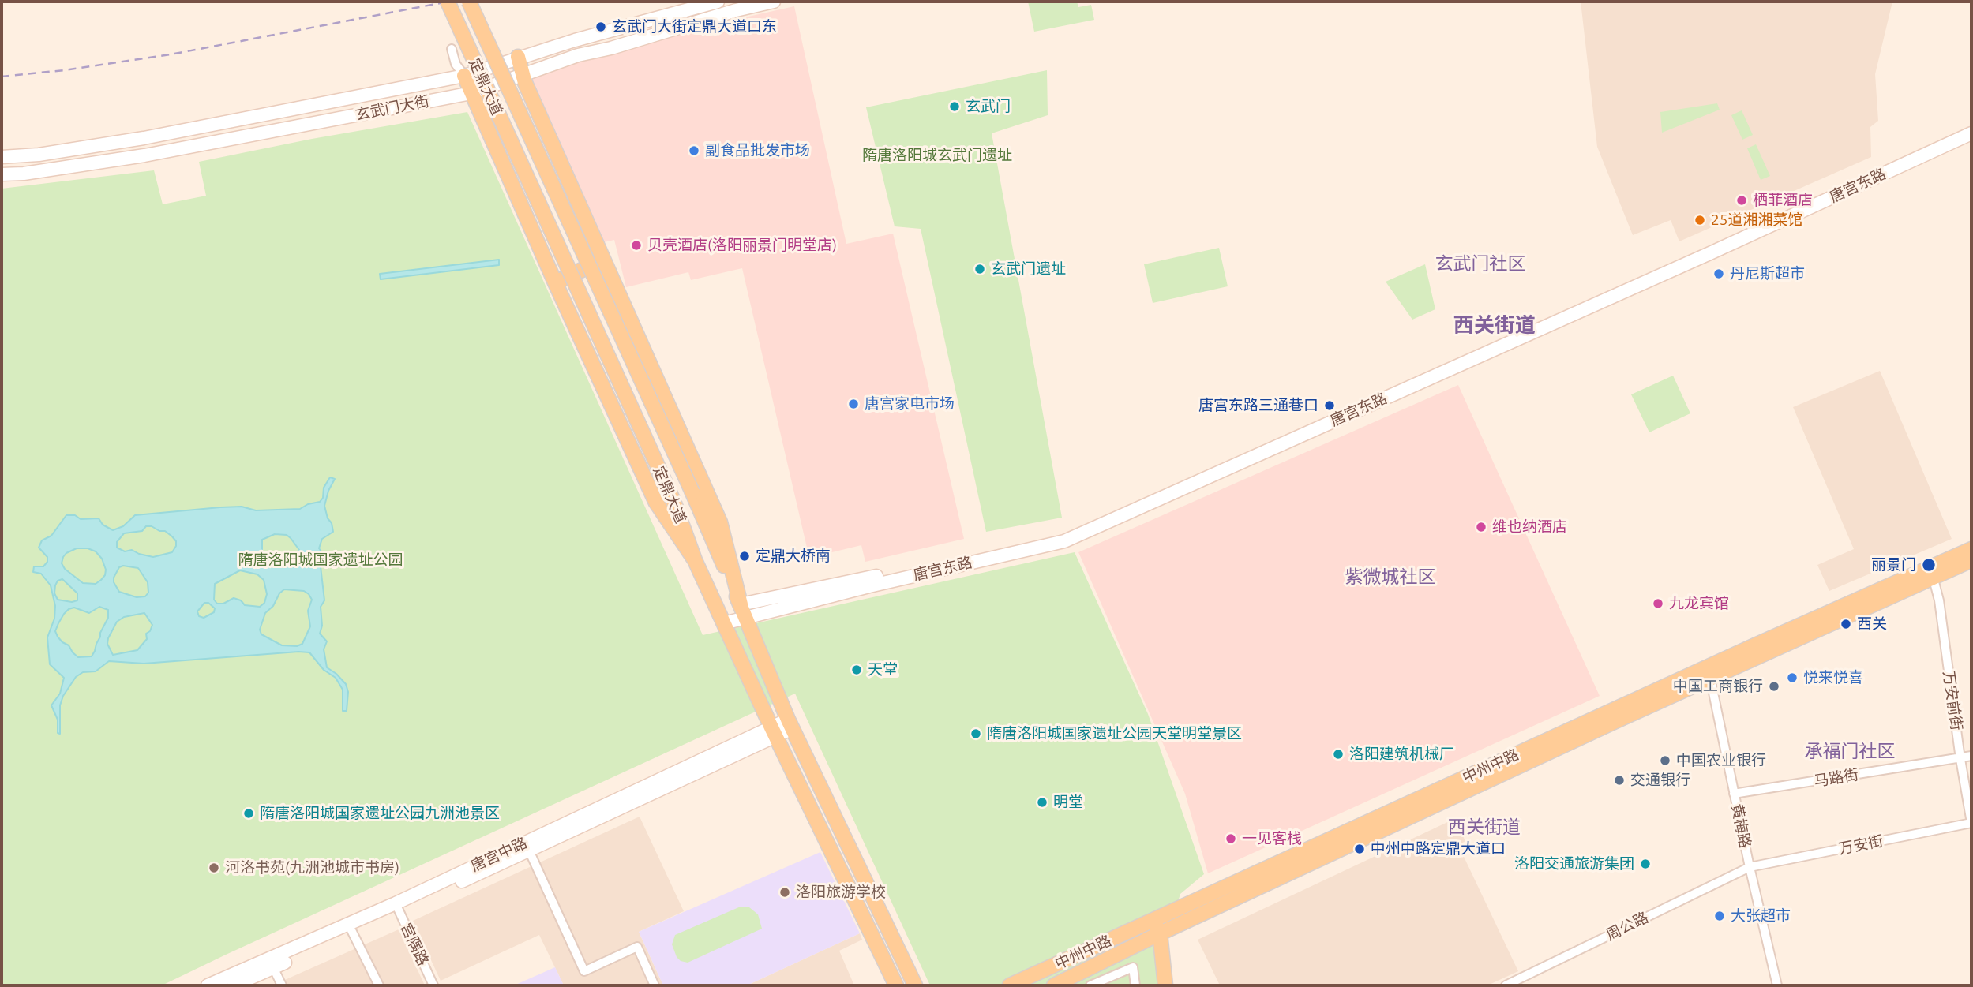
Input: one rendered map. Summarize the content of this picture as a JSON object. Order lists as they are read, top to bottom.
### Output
{
  "streets": {
    "main road": ["定鼎大道", "中州中路"],
    "street": [
      "玄武门大街",
      "唐宫东路",
      "万安前街",
      "马路街",
      "黄梅路",
      "万安街",
      "唐宫中路",
      "周公路",
      "宫隅路"
    ]
  },
  "crossings": [
    ["定鼎大道", "唐宫东路"],
    ["定鼎大道", "唐宫中路"],
    ["万安前街", "中州中路"],
    ["万安前街", "马路街"],
    ["万安前街", "万安街"],
    ["中州中路", "黄梅路"],
    ["马路街", "黄梅路"],
    ["黄梅路", "万安街"],
    ["黄梅路", "周公路"],
    ["万安街", "周公路"],
    ["唐宫中路", "宫隅路"]
  ],
  "districts": [
    "玄武门社区",
    "西关街道",
    "紫微城社区",
    "承福门社区",
    "西关街道"
  ],
  "parks": ["隋唐洛阳城玄武门遗址", "隋唐洛阳城国家遗址公园"],
  "places": [
    "玄武门大街定鼎大道口东",
    "玄武门",
    "副食品批发市场",
    "栖菲酒店",
    "25道湘湘菜馆",
    "贝壳酒店(洛阳丽景门明堂店)",
    "玄武门遗址",
    "丹尼斯超市",
    "唐宫家电市场",
    "唐宫东路三通巷口",
    "维也纳酒店",
    "定鼎大桥南",
    "丽景门",
    "九龙宾馆",
    "西关",
    "天堂",
    "悦来悦喜",
    "中国工商银行",
    "隋唐洛阳城国家遗址公园天堂明堂景区",
    "洛阳建筑机械厂",
    "中国农业银行",
    "交通银行",
    "明堂",
    "隋唐洛阳城国家遗址公园九洲池景区",
    "一见客栈",
    "中州中路定鼎大道口",
    "洛阳交通旅游集团",
    "河洛书苑(九洲池城市书房)",
    "洛阳旅游学校",
    "大张超市"
  ]
}
